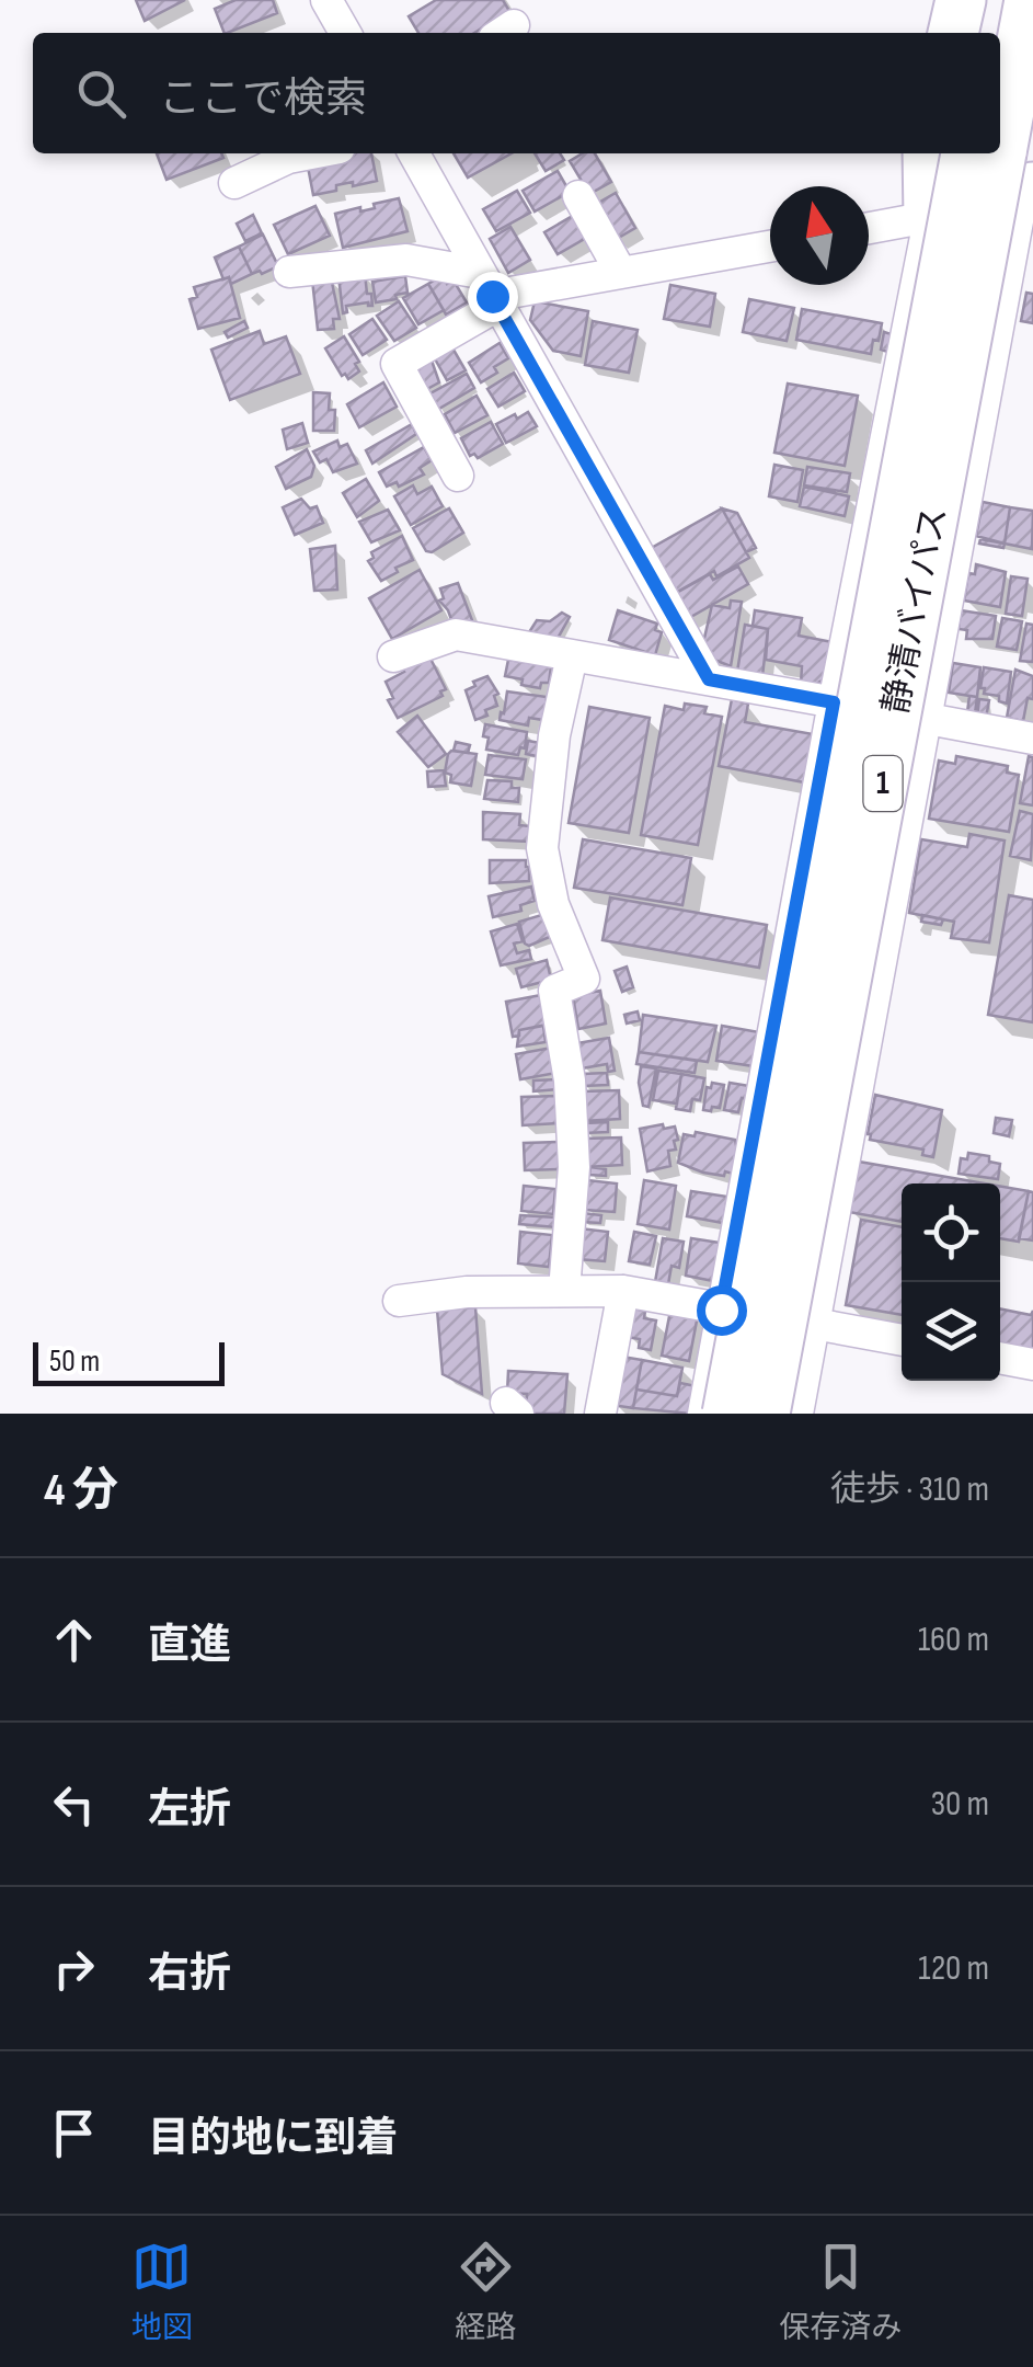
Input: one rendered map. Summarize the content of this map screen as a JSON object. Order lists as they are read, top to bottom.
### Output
{
  "streets": {
    "highway": ["静清バイパス", "1"]
  },
  "scale_bar": "50 m",
  "north": "top",
  "page": {
    "search": "ここで検索",
    "scale": "50 m",
    "heading": ["4 分", "徒歩 · 310 m"],
    "list": [
      ["直進", "160 m"],
      ["左折", "30 m"],
      ["右折", "120 m"],
      "目的地に到着"
    ],
    "nav": ["地図", "経路", "保存済み"]
  }
}
